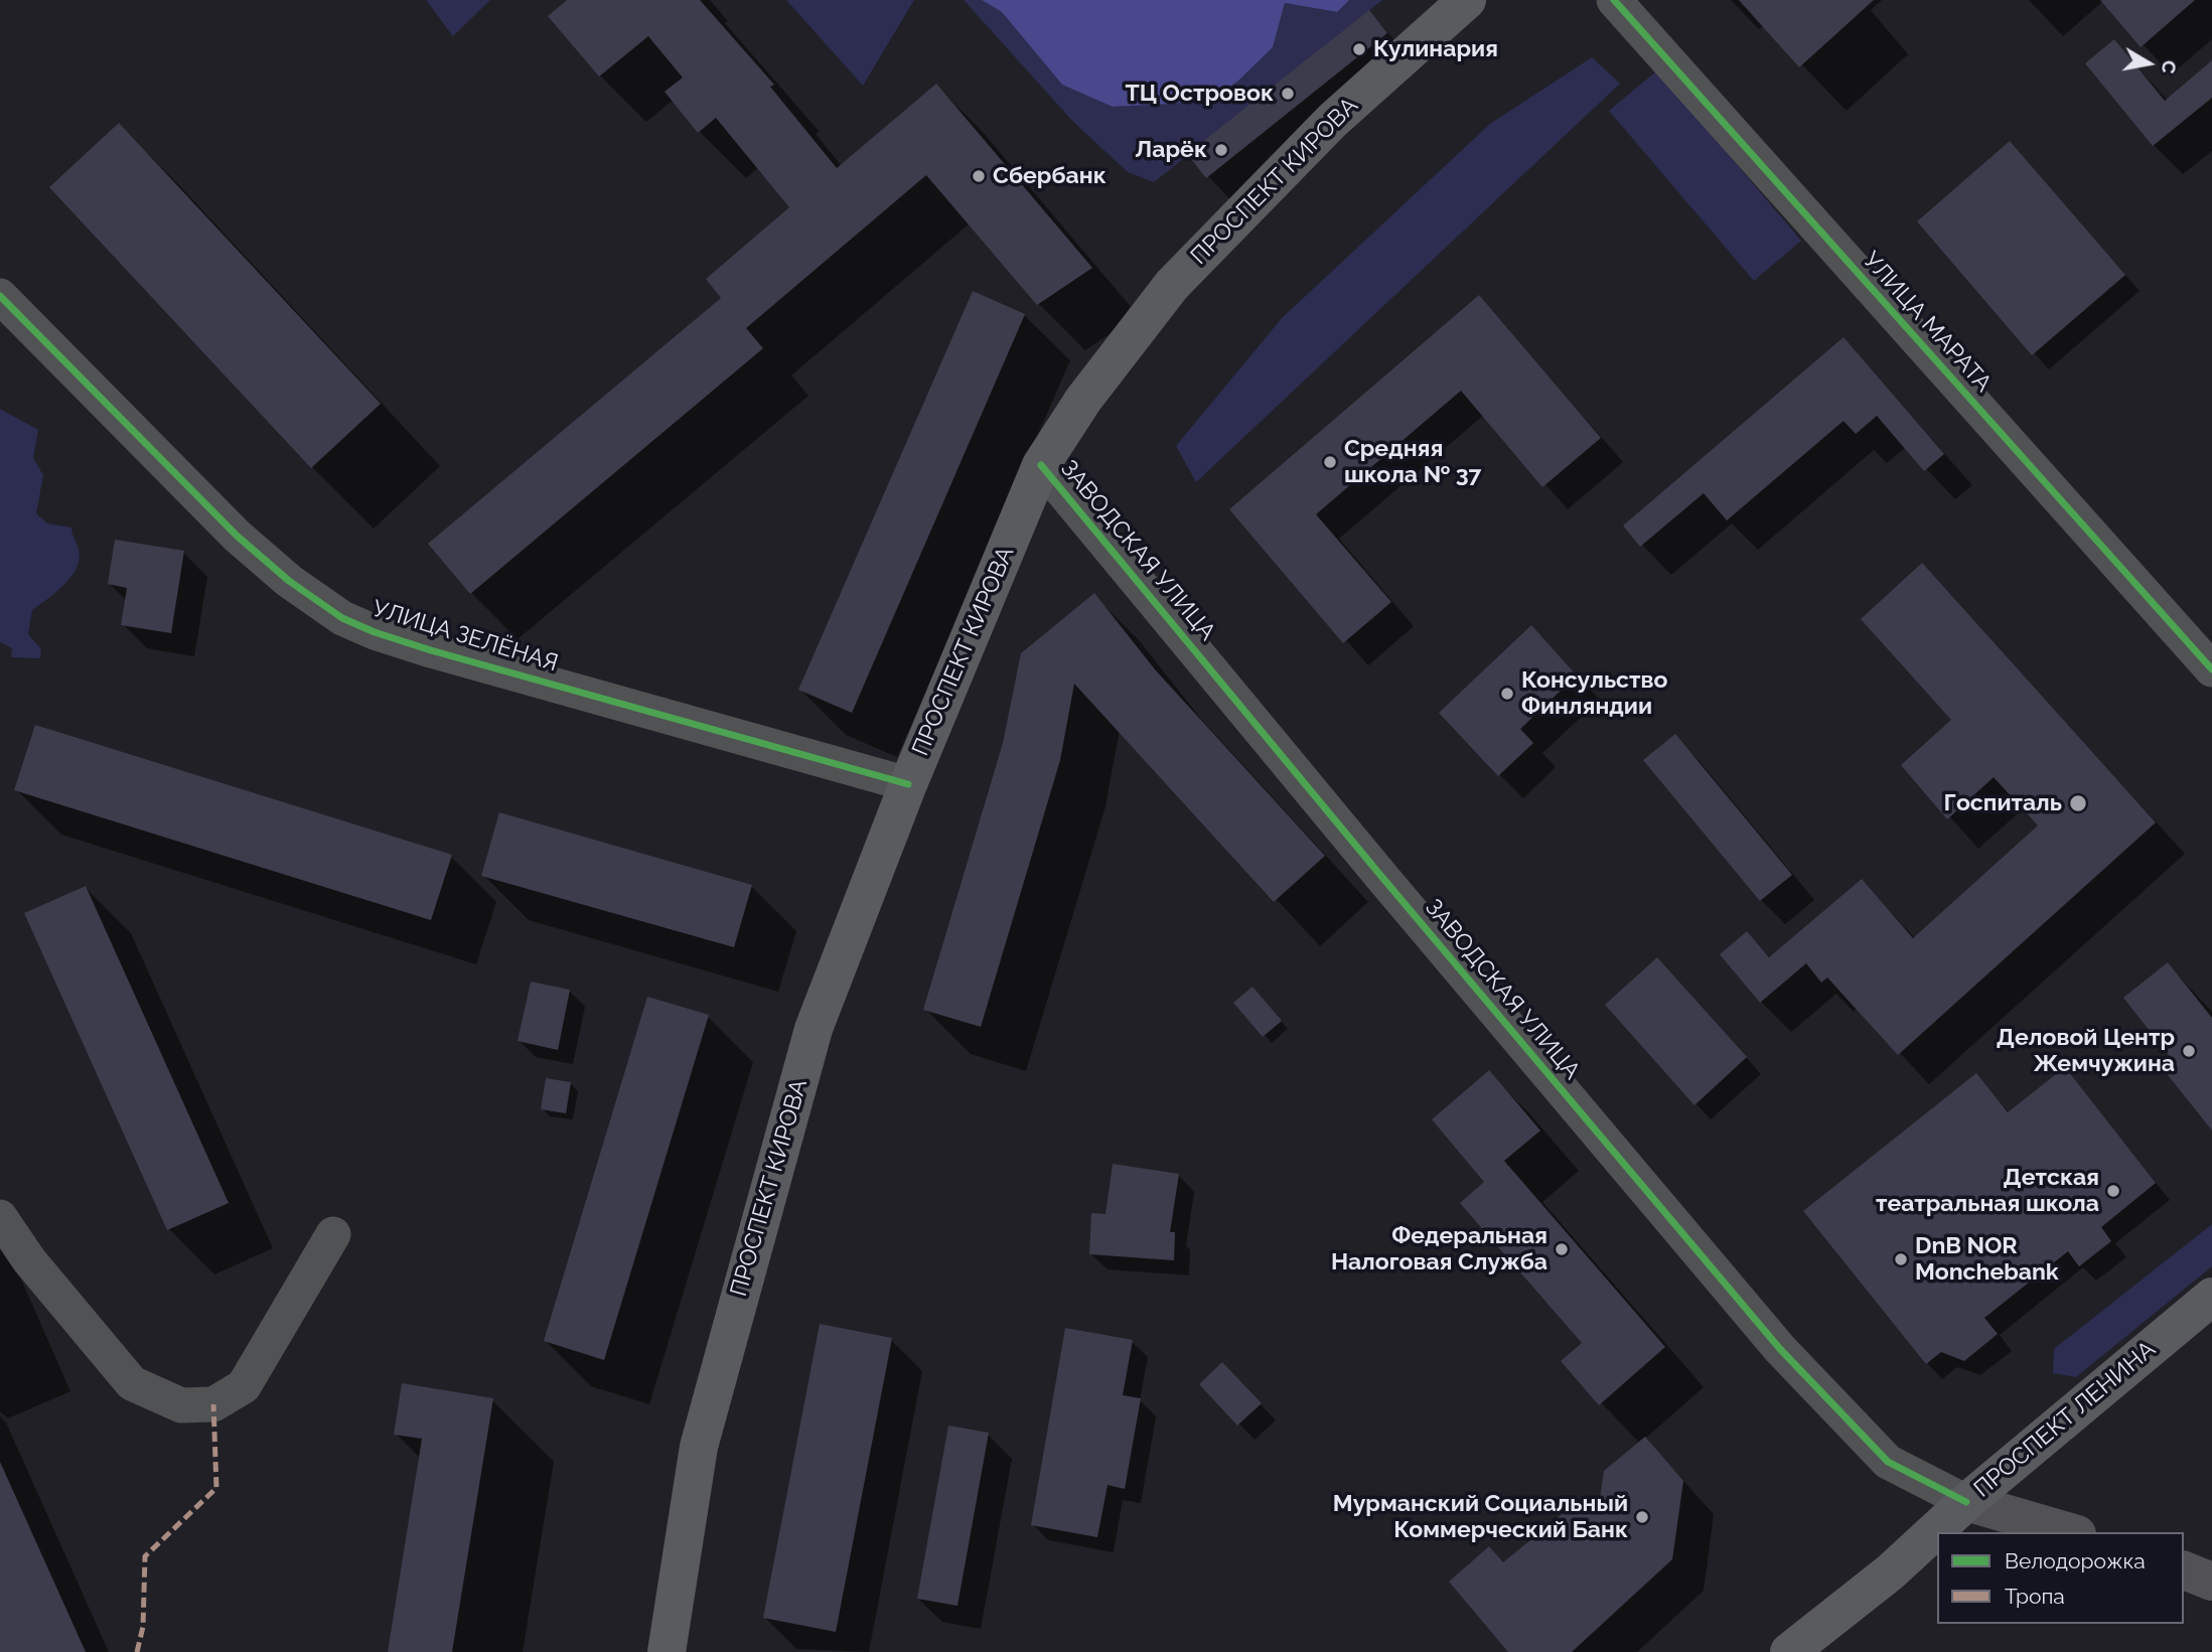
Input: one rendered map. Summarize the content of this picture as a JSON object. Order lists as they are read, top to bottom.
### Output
{
  "streets": {
    "main road": ["ПРОСПЕКТ КИРОВА", "ПРОСПЕКТ ЛЕНИНА"],
    "street": ["УЛИЦА МАРАТА", "ЗАВОДСКАЯ УЛИЦА", "УЛИЦА ЗЕЛЁНАЯ"]
  },
  "crossings": [
    ["ПРОСПЕКТ КИРОВА", "ЗАВОДСКАЯ УЛИЦА"],
    ["ПРОСПЕКТ КИРОВА", "УЛИЦА ЗЕЛЁНАЯ"],
    ["ЗАВОДСКАЯ УЛИЦА", "ПРОСПЕКТ ЛЕНИНА"]
  ],
  "places": [
    "Кулинария",
    "ТЦ Островок",
    "Ларёк",
    "Сбербанк",
    "Средняя школа № 37",
    "Консульство Финляндии",
    "Госпиталь",
    "Деловой Центр Жемчужина",
    "Детская театральная школа",
    "Федеральная Налоговая Служба",
    "DnB NOR Monchebank",
    "Мурманский Социальный Коммерческий Банк"
  ],
  "legend": ["Велодорожка", "Тропа"],
  "north": "right"
}
